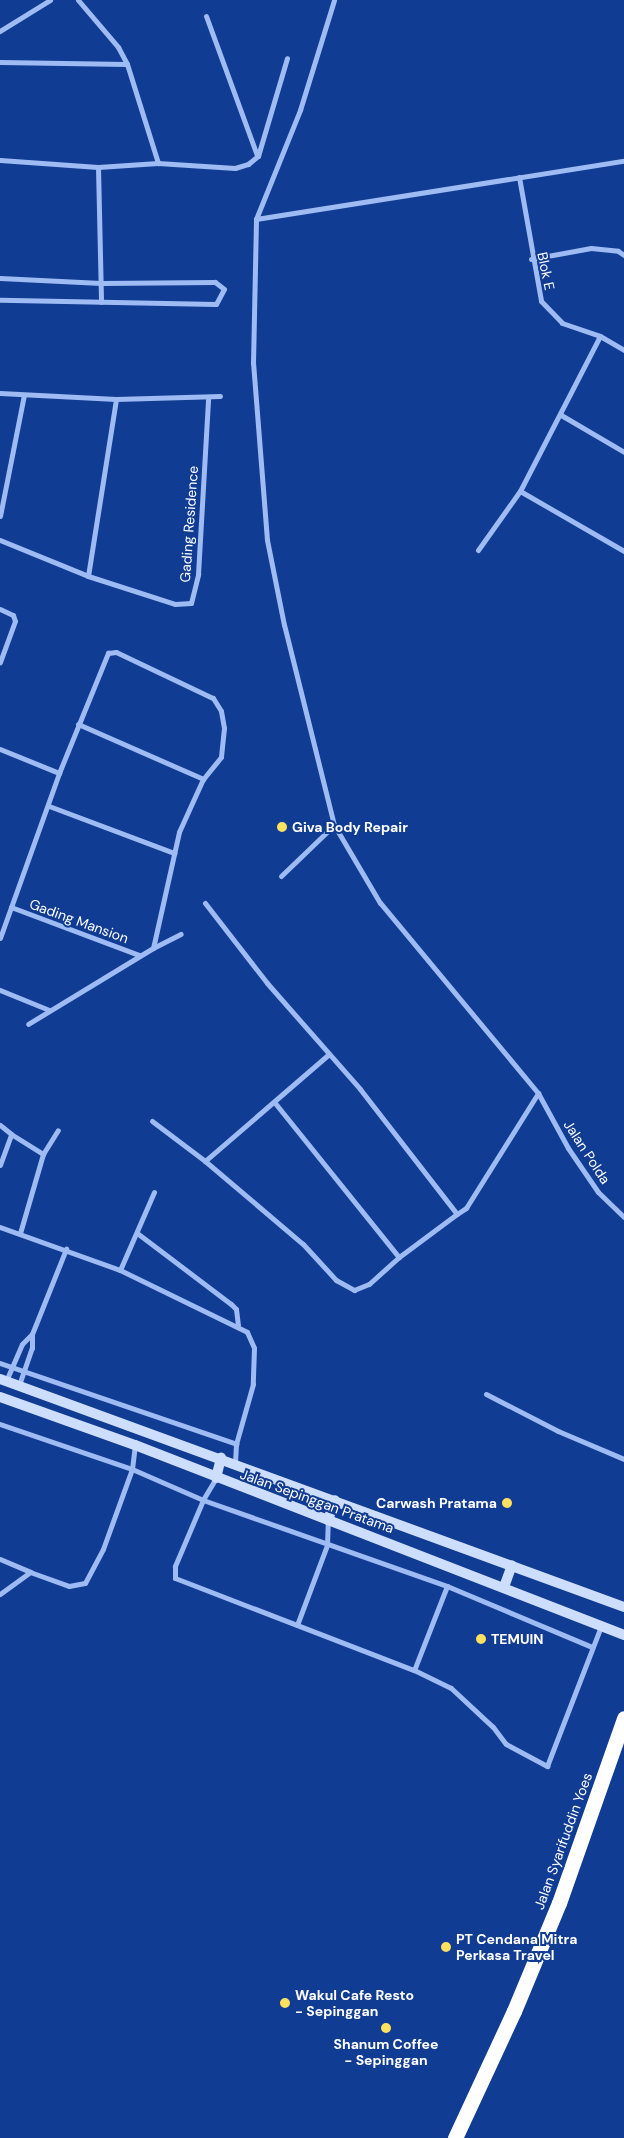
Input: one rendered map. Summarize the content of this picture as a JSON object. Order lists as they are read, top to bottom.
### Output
{
  "streets": {
    "highway": ["Jalan Syarifuddin Yoes"],
    "street": [
      "Blok E",
      "Gading Residence",
      "Gading Mansion",
      "Jalan Polda",
      "Jalan Sepinggan Pratama"
    ]
  },
  "places": [
    "Giva Body Repair",
    "Carwash Pratama",
    "TEMUIN",
    "PT Cendana Mitra Perkasa Travel",
    "Wakul Cafe Resto - Sepinggan",
    "Shanum Coffee - Sepinggan"
  ]
}
